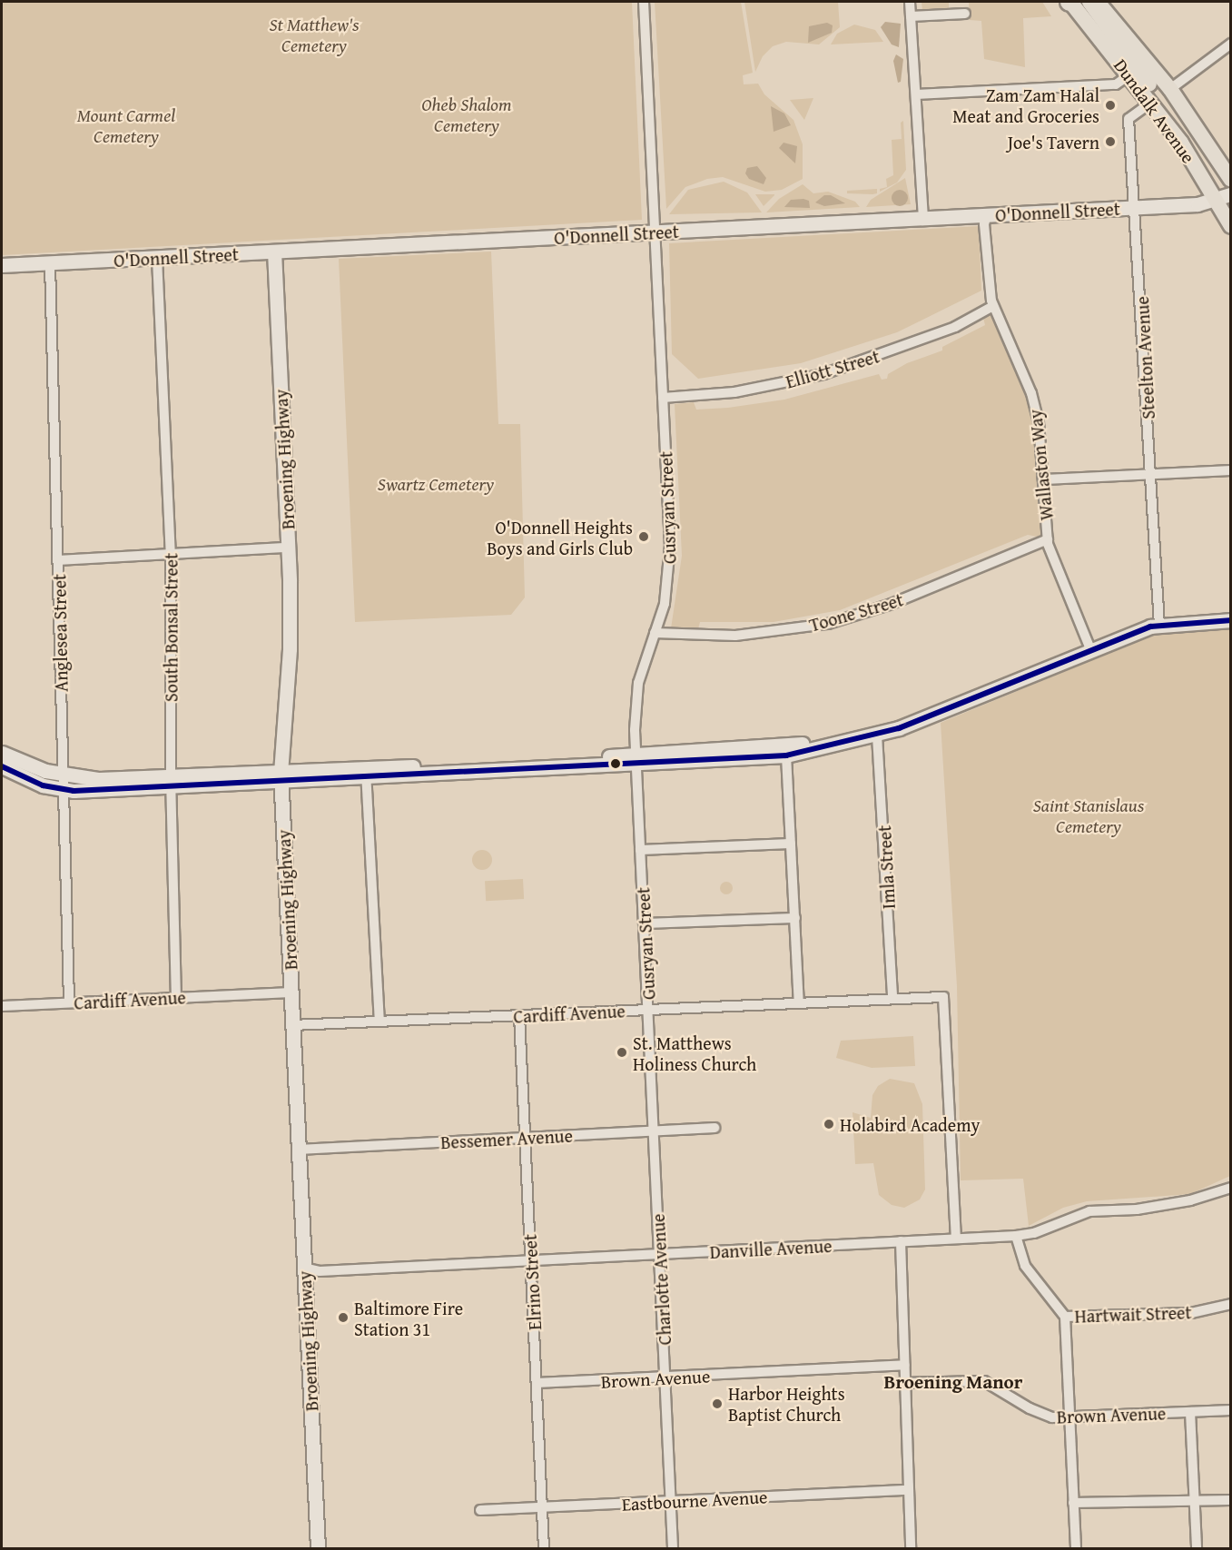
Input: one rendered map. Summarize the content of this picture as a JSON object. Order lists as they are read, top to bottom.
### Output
{
  "streets": {
    "main road": ["Dundalk Avenue"],
    "street": [
      "O'Donnell Street",
      "Steelton Avenue",
      "Elliott Street",
      "Broening Highway",
      "Wallaston Way",
      "Gusryan Street",
      "Toone Street",
      "South Bonsal Street",
      "Anglesea Street",
      "Imla Street",
      "Cardiff Avenue",
      "Bessemer Avenue",
      "Danville Avenue",
      "Charlotte Avenue",
      "Elrino Street",
      "Hartwait Street",
      "Brown Avenue",
      "Eastbourne Avenue"
    ]
  },
  "crossings": [
    ["Dundalk Avenue", "O'Donnell Street"],
    ["Dundalk Avenue", "Steelton Avenue"],
    ["O'Donnell Street", "Steelton Avenue"],
    ["O'Donnell Street", "Broening Highway"],
    ["O'Donnell Street", "Wallaston Way"],
    ["O'Donnell Street", "Gusryan Street"],
    ["O'Donnell Street", "South Bonsal Street"],
    ["O'Donnell Street", "Anglesea Street"],
    ["Elliott Street", "Wallaston Way"],
    ["Elliott Street", "Gusryan Street"],
    ["Broening Highway", "Cardiff Avenue"],
    ["Broening Highway", "Bessemer Avenue"],
    ["Broening Highway", "Danville Avenue"],
    ["Wallaston Way", "Toone Street"],
    ["Gusryan Street", "Toone Street"],
    ["Gusryan Street", "Cardiff Avenue"],
    ["Gusryan Street", "Charlotte Avenue"],
    ["South Bonsal Street", "Cardiff Avenue"],
    ["Anglesea Street", "Cardiff Avenue"],
    ["Imla Street", "Cardiff Avenue"],
    ["Cardiff Avenue", "Danville Avenue"],
    ["Cardiff Avenue", "Charlotte Avenue"],
    ["Cardiff Avenue", "Elrino Street"],
    ["Bessemer Avenue", "Charlotte Avenue"],
    ["Bessemer Avenue", "Elrino Street"],
    ["Danville Avenue", "Charlotte Avenue"],
    ["Danville Avenue", "Elrino Street"],
    ["Danville Avenue", "Hartwait Street"],
    ["Charlotte Avenue", "Brown Avenue"],
    ["Charlotte Avenue", "Eastbourne Avenue"],
    ["Elrino Street", "Brown Avenue"],
    ["Elrino Street", "Eastbourne Avenue"]
  ],
  "districts": ["Broening Manor"],
  "parks": [
    "St Matthew's Cemetery",
    "Oheb Shalom Cemetery",
    "Mount Carmel Cemetery",
    "Swartz Cemetery",
    "Saint Stanislaus Cemetery"
  ],
  "places": [
    "Zam Zam Halal Meat and Groceries",
    "Joe's Tavern",
    "O'Donnell Heights Boys and Girls Club",
    "St. Matthews Holiness Church",
    "Holabird Academy",
    "Baltimore Fire Station 31",
    "Harbor Heights Baptist Church"
  ]
}
